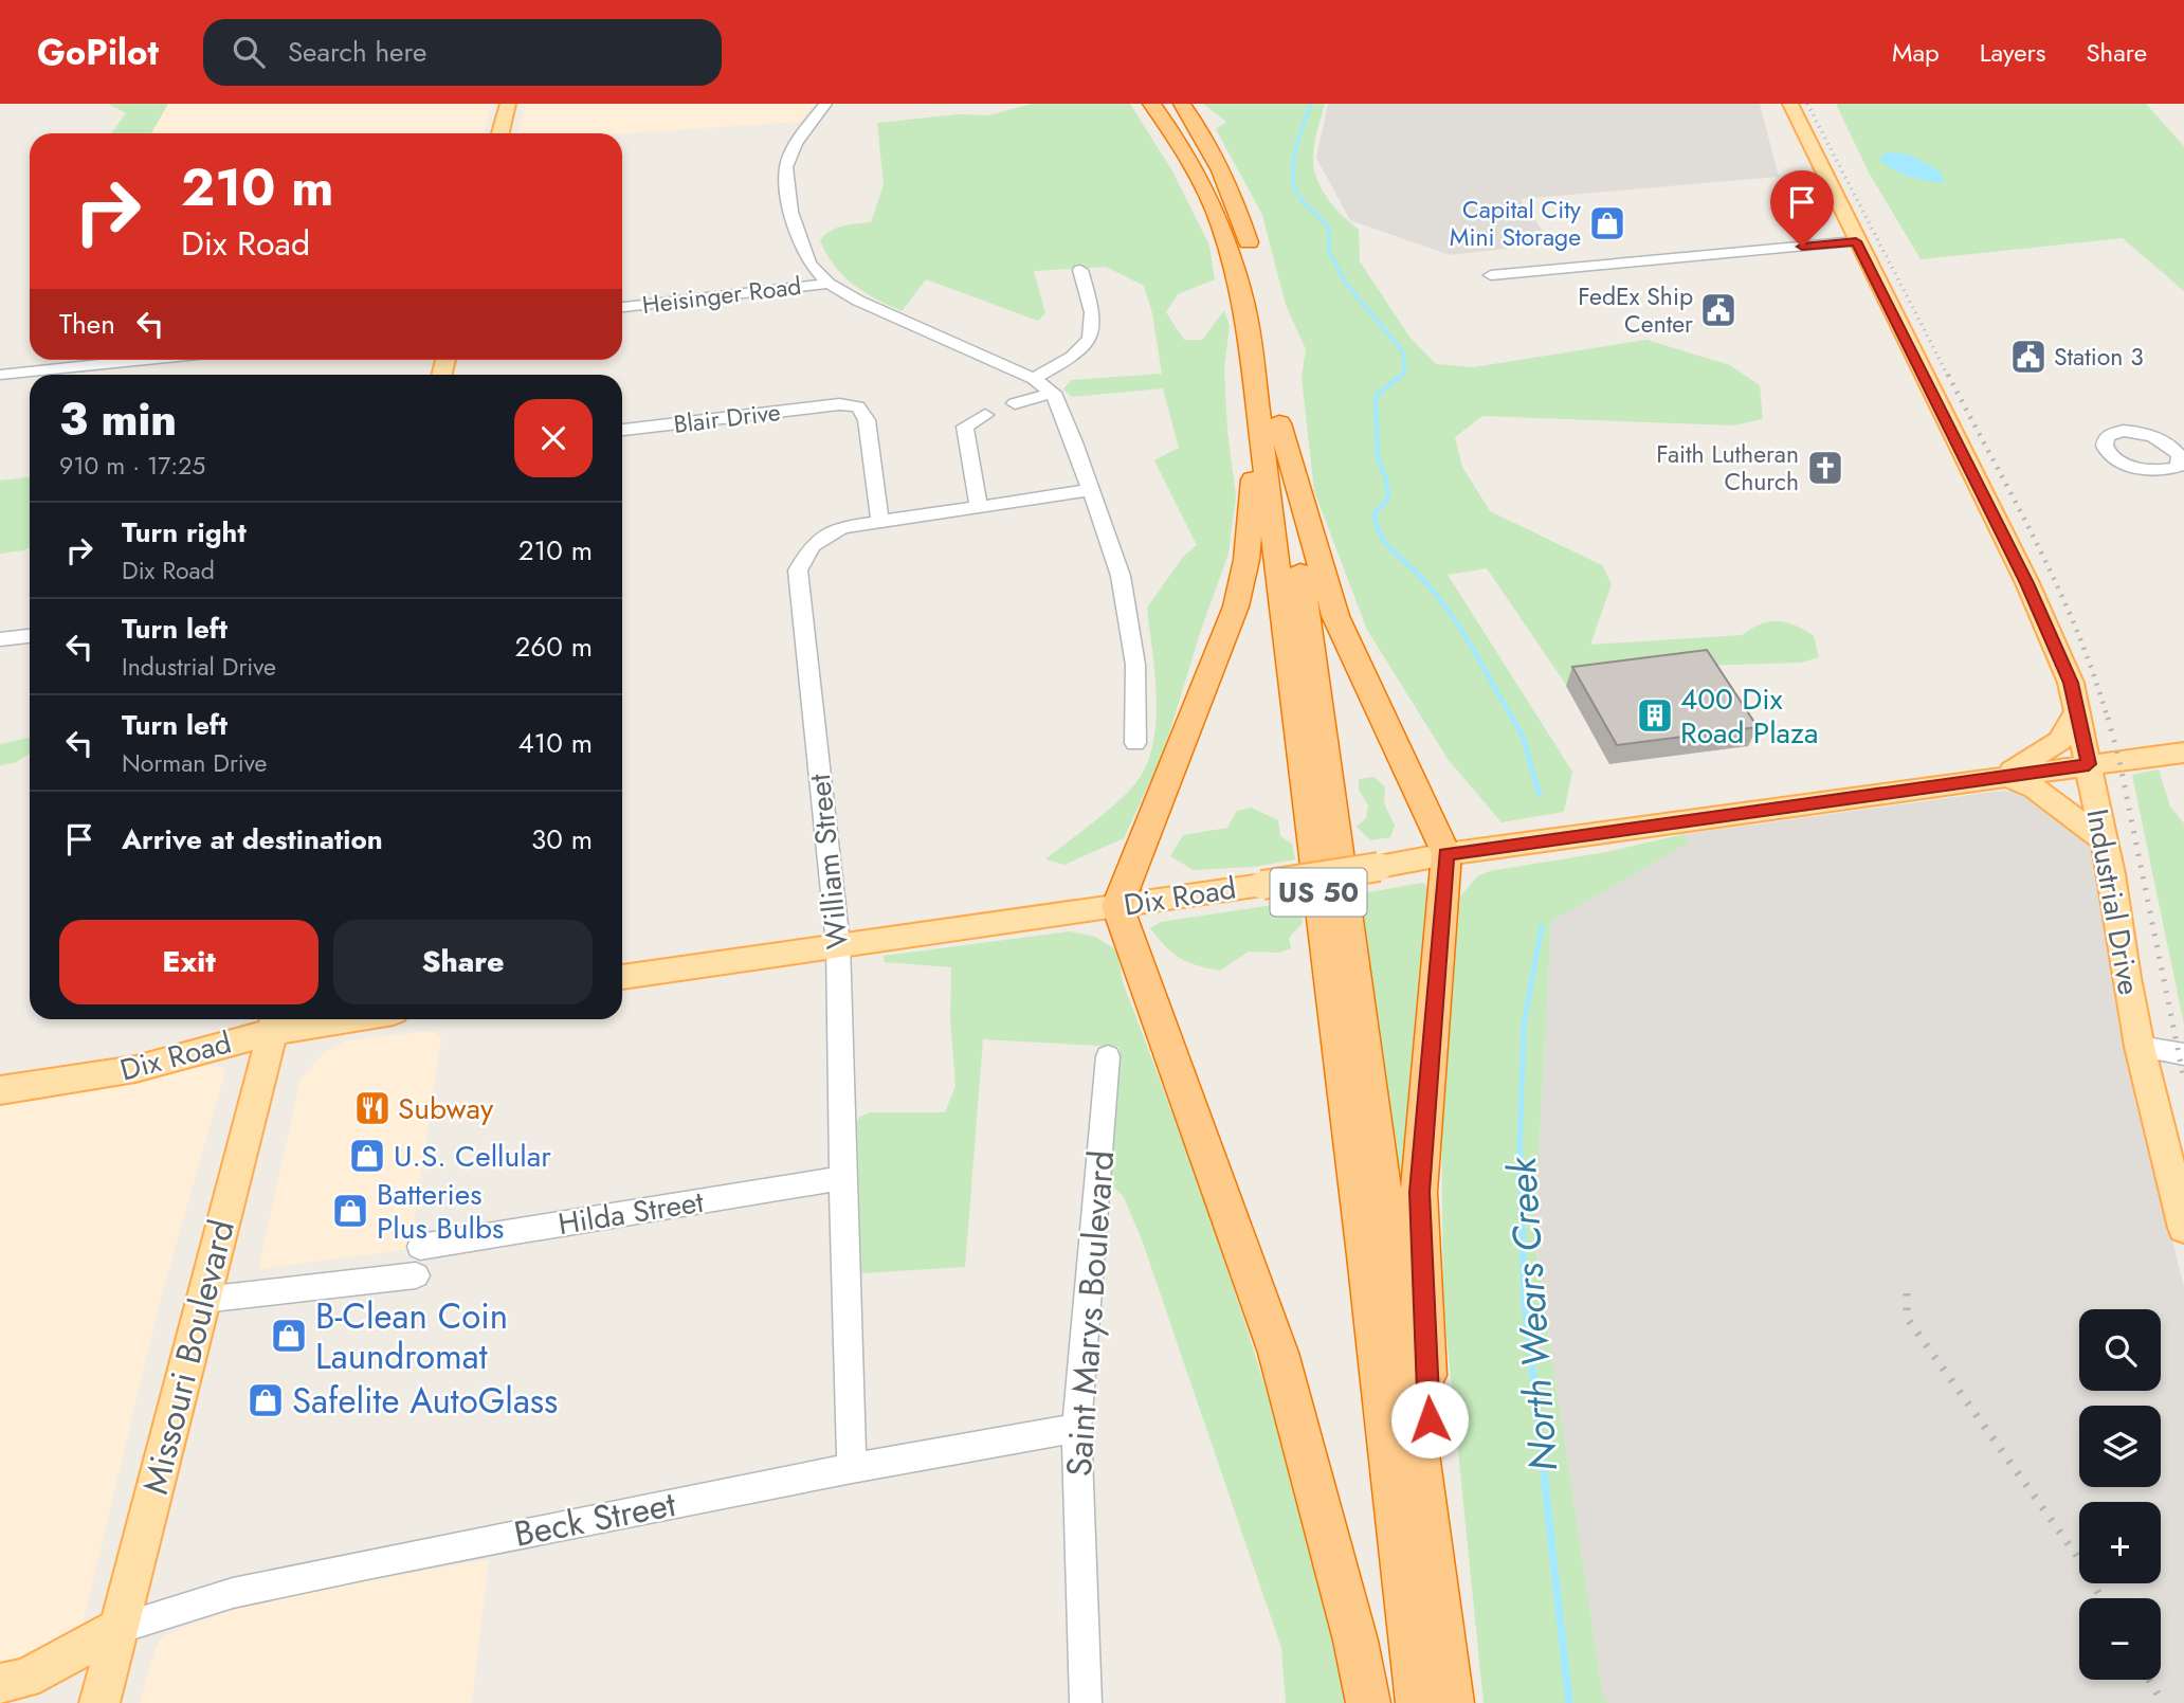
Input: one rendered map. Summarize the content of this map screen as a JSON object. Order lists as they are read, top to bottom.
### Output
{
  "streets": {
    "highway": ["US 50"],
    "main road": ["Dix Road", "Industrial Drive", "Missouri Boulevard"],
    "street": [
      "Heisinger Road",
      "Blair Drive",
      "William Street",
      "Hilda Street",
      "Saint Marys Boulevard",
      "Beck Street"
    ]
  },
  "crossings": [
    ["Blair Drive", "William Street"],
    ["William Street", "Dix Road"],
    ["William Street", "Hilda Street"],
    ["William Street", "Beck Street"],
    ["Dix Road", "Industrial Drive"],
    ["Dix Road", "Missouri Boulevard"],
    ["Saint Marys Boulevard", "Beck Street"],
    ["Missouri Boulevard", "Beck Street"]
  ],
  "water": ["North Wears Creek"],
  "places": {
    "shop": [
      "Capital City Mini Storage",
      "U.S. Cellular",
      "Batteries Plus Bulbs",
      "B-Clean Coin Laundromat",
      "Safelite AutoGlass"
    ],
    "public building": ["FedEx Ship Center", "Station 3"],
    "church": ["Faith Lutheran Church"],
    "building": ["400 Dix Road Plaza"],
    "restaurant": ["Subway"]
  },
  "page": {
    "header": "GoPilot",
    "search": "Search here",
    "nav": ["Map", "Layers", "Share"],
    "turn": ["210 m", "Dix Road"],
    "then": "Then",
    "heading": ["3 min", "910 m · 17:25"],
    "list": [
      {
        "name": "Turn right",
        "note": "Dix Road",
        "value": "210 m"
      },
      {
        "name": "Turn left",
        "note": "Industrial Drive",
        "value": "260 m"
      },
      {
        "name": "Turn left",
        "note": "Norman Drive",
        "value": "410 m"
      },
      {
        "name": "Arrive at destination",
        "value": "30 m"
      }
    ],
    "buttons": ["Exit", "Share"],
    "map_buttons": ["+", "−"]
  }
}
